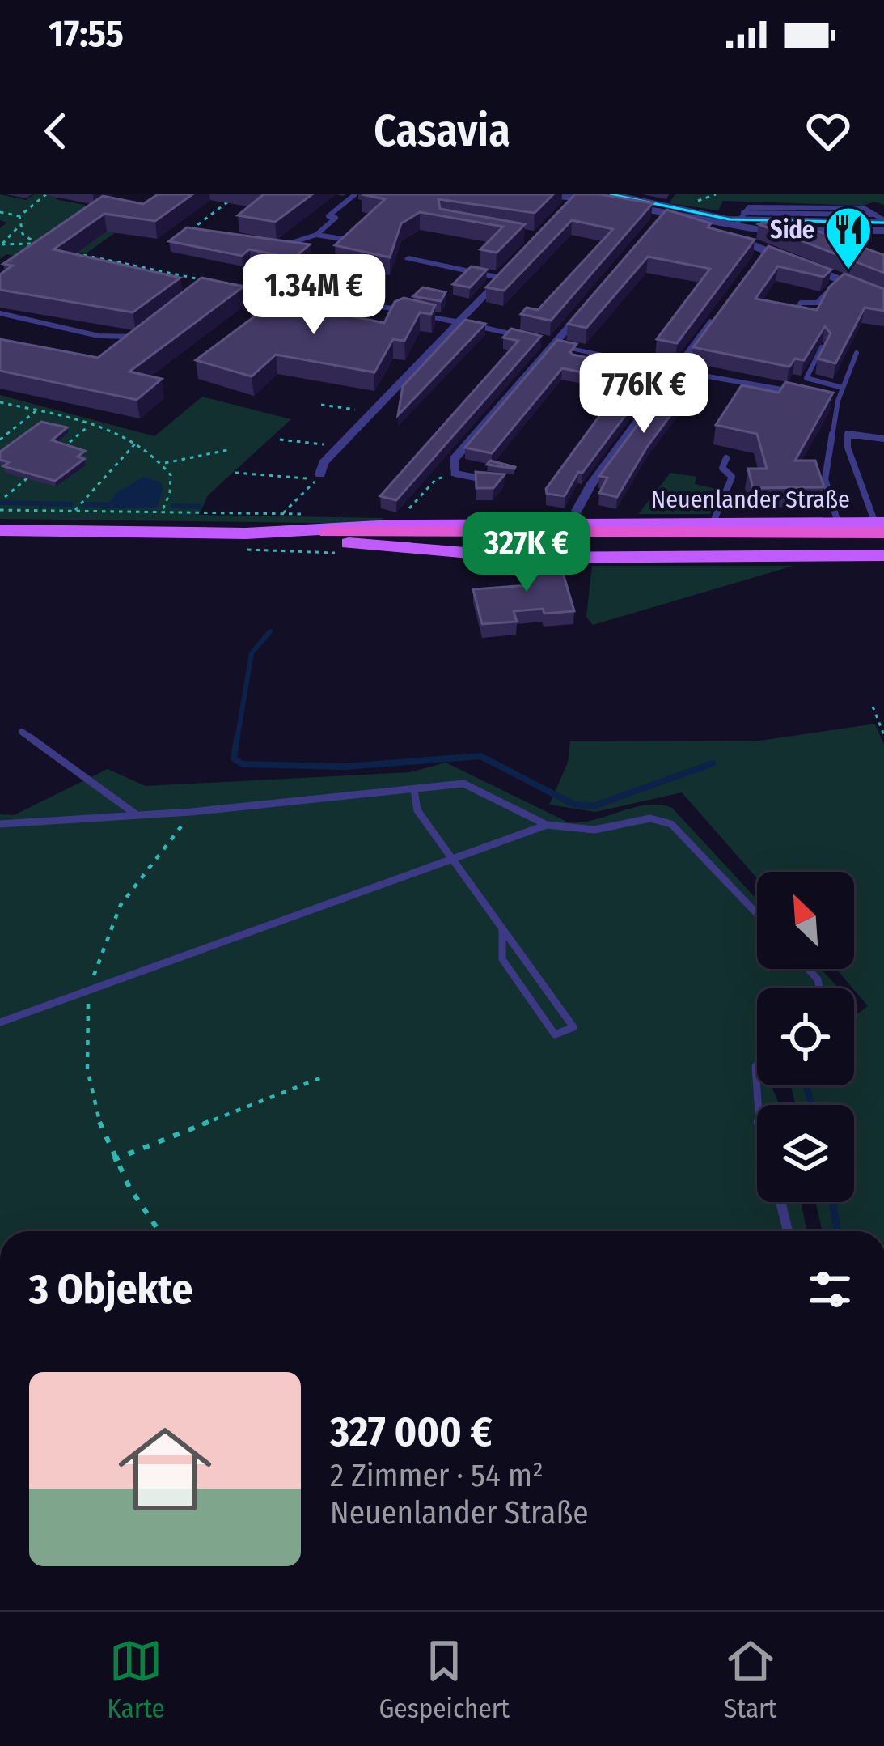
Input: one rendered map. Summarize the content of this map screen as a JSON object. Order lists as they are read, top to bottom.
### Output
{
  "streets": {
    "highway": ["Neuenlander Straße"]
  },
  "places": {
    "restaurant": ["Side"]
  },
  "north": "top left",
  "page": {
    "status": "17:55",
    "header": "Casavia",
    "price": ["1.34M €", "776K €", "327K €"],
    "heading": "3 Objekte",
    "list": [
      {
        "name": "327 000 €",
        "note": "2 Zimmer · 54 m² · Neuenlander Straße"
      }
    ],
    "tabs": ["Karte", "Gespeichert", "Start"]
  }
}
